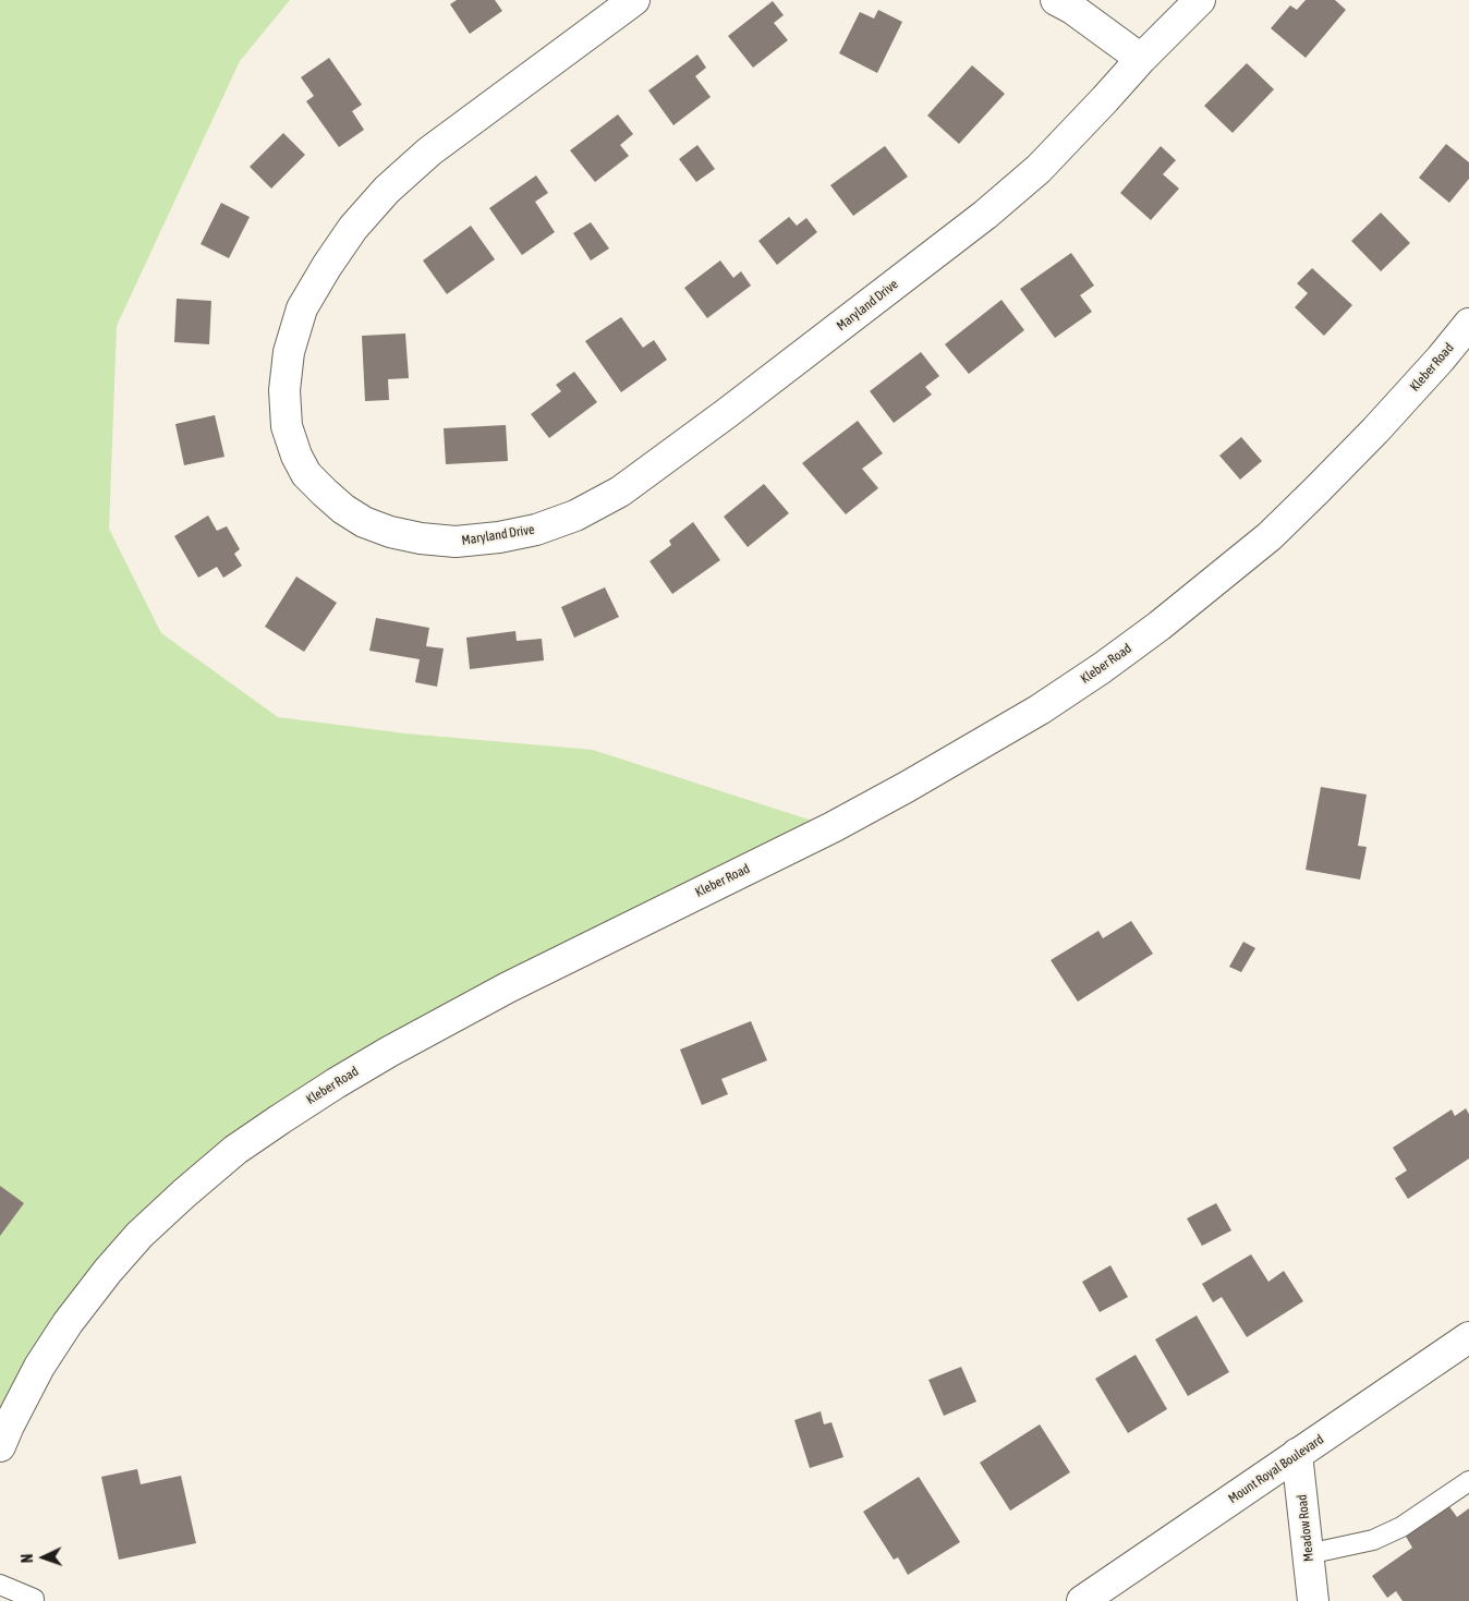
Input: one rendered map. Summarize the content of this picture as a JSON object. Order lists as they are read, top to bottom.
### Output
{
  "streets": {
    "street": [
      "Maryland Drive",
      "Kleber Road",
      "Mount Royal Boulevard",
      "Meadow Road"
    ]
  },
  "crossings": [
    ["Mount Royal Boulevard", "Meadow Road"]
  ],
  "north": "left"
}
